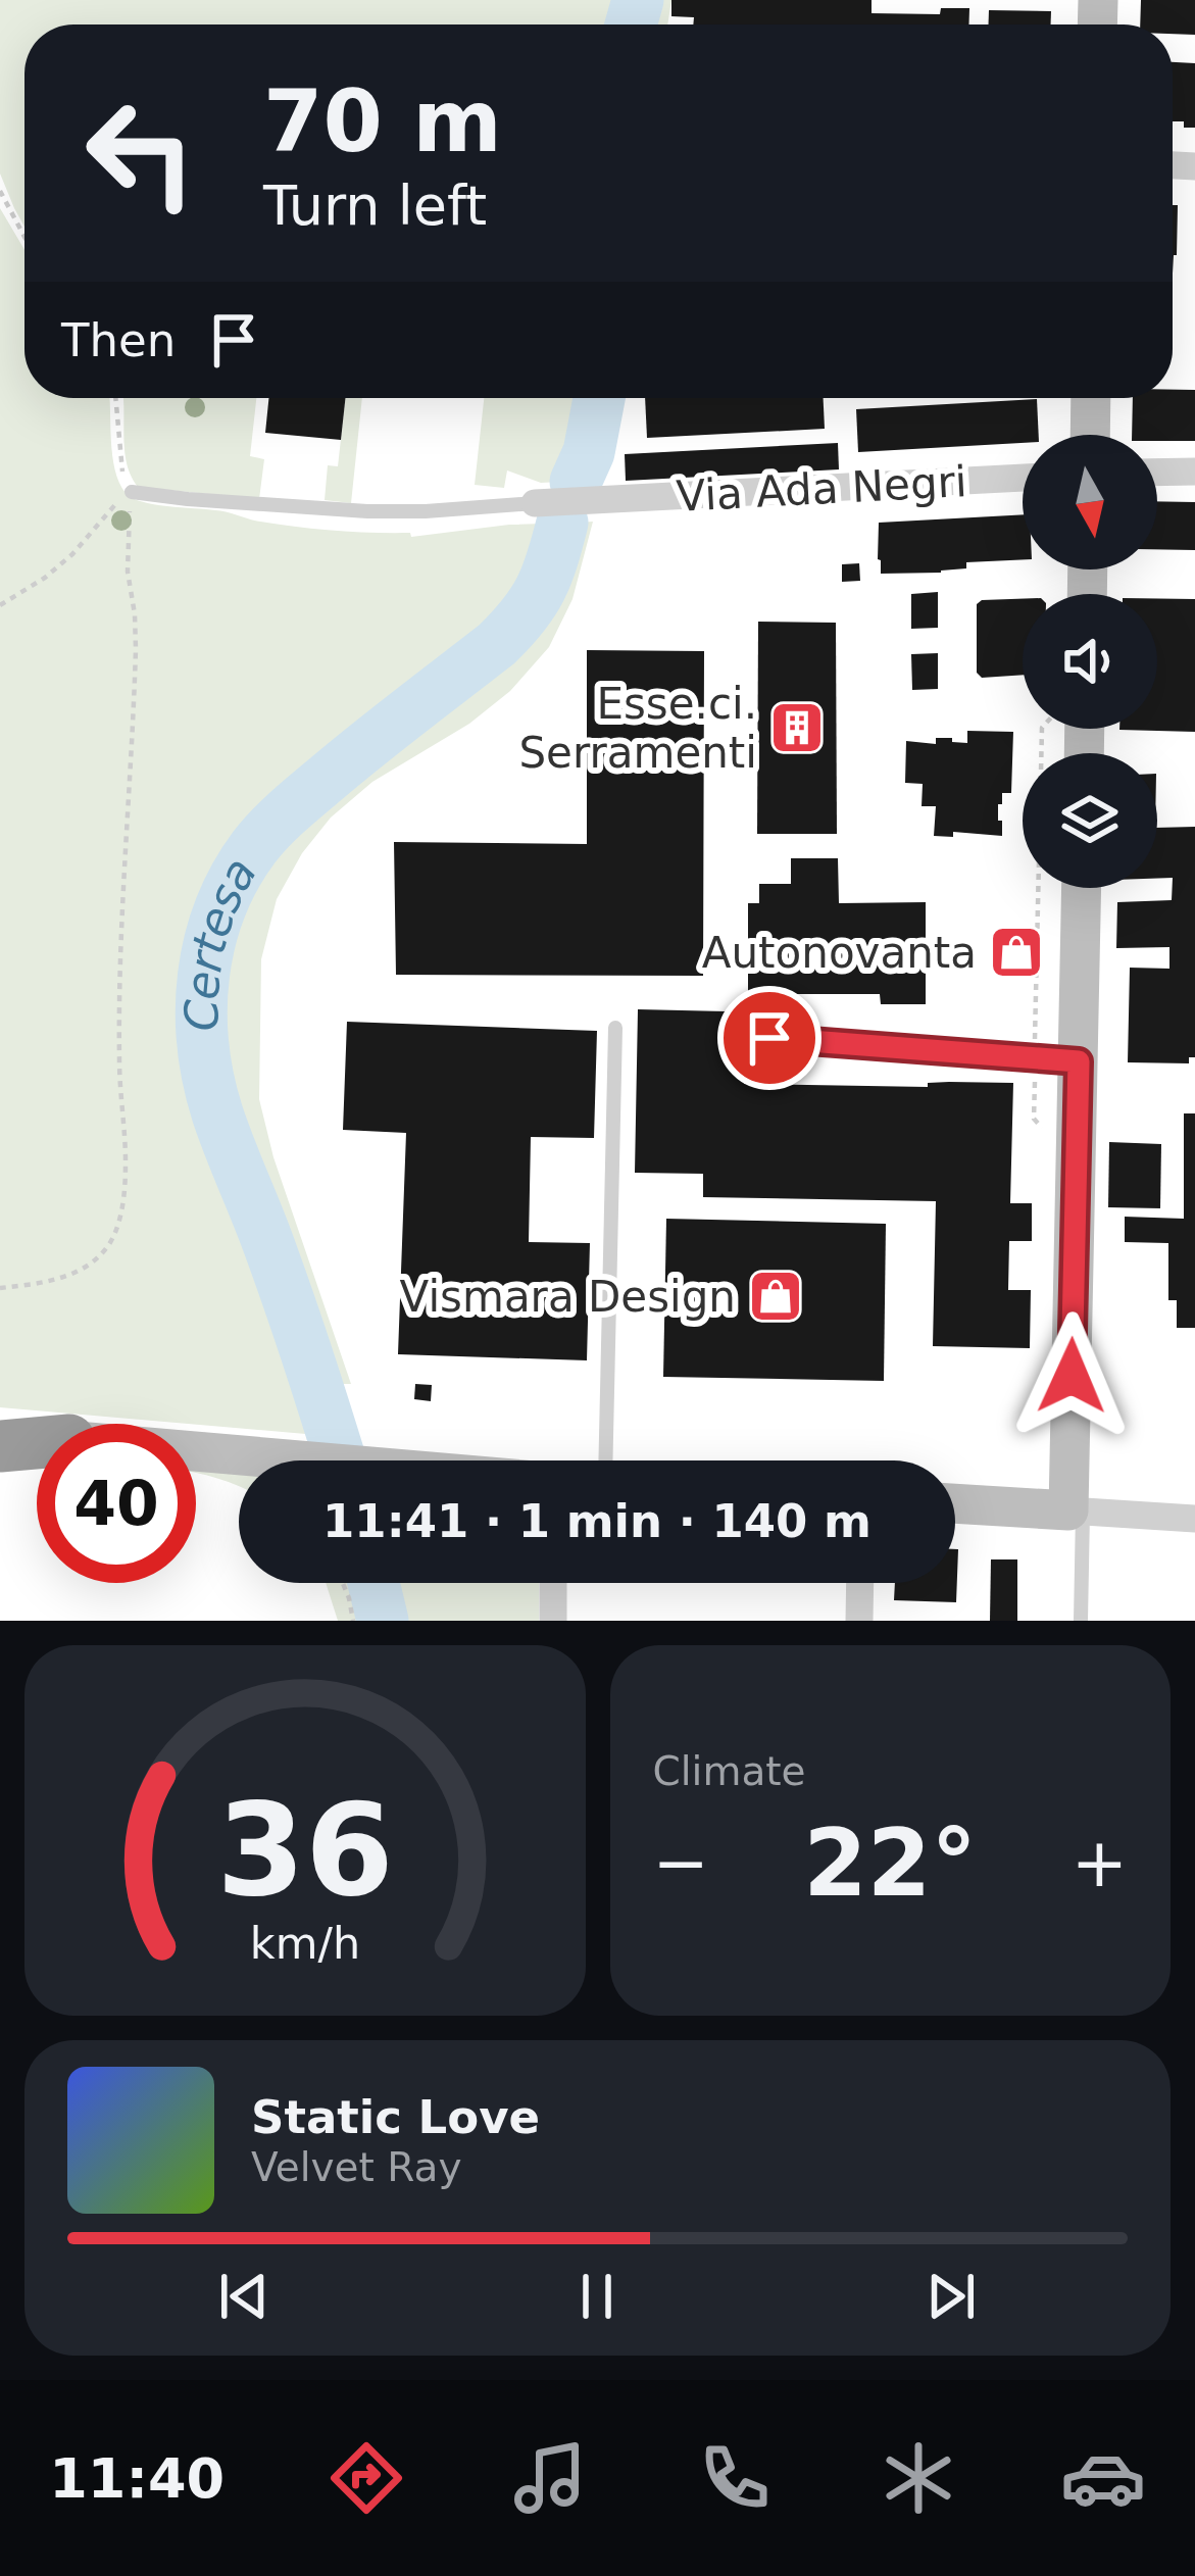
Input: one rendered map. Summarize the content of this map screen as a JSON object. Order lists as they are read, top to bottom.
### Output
{
  "streets": {
    "street": ["Via Ada Negri"]
  },
  "water": ["Certesa"],
  "places": {
    "building": ["Esse.ci. Serramenti"],
    "shop": ["Autonovanta", "Vismara Design"]
  },
  "north": "bottom",
  "page": {
    "turn": ["70 m", "Turn left"],
    "then": "Then",
    "limit": "40",
    "trip": "11:41 · 1 min · 140 m",
    "tile": "Climate",
    "heat": ["−", "22°", "+"],
    "song": ["Static Love", "Velvet Ray"],
    "tabs": "11:40",
    "gauge": ["36", "km/h"]
  }
}
